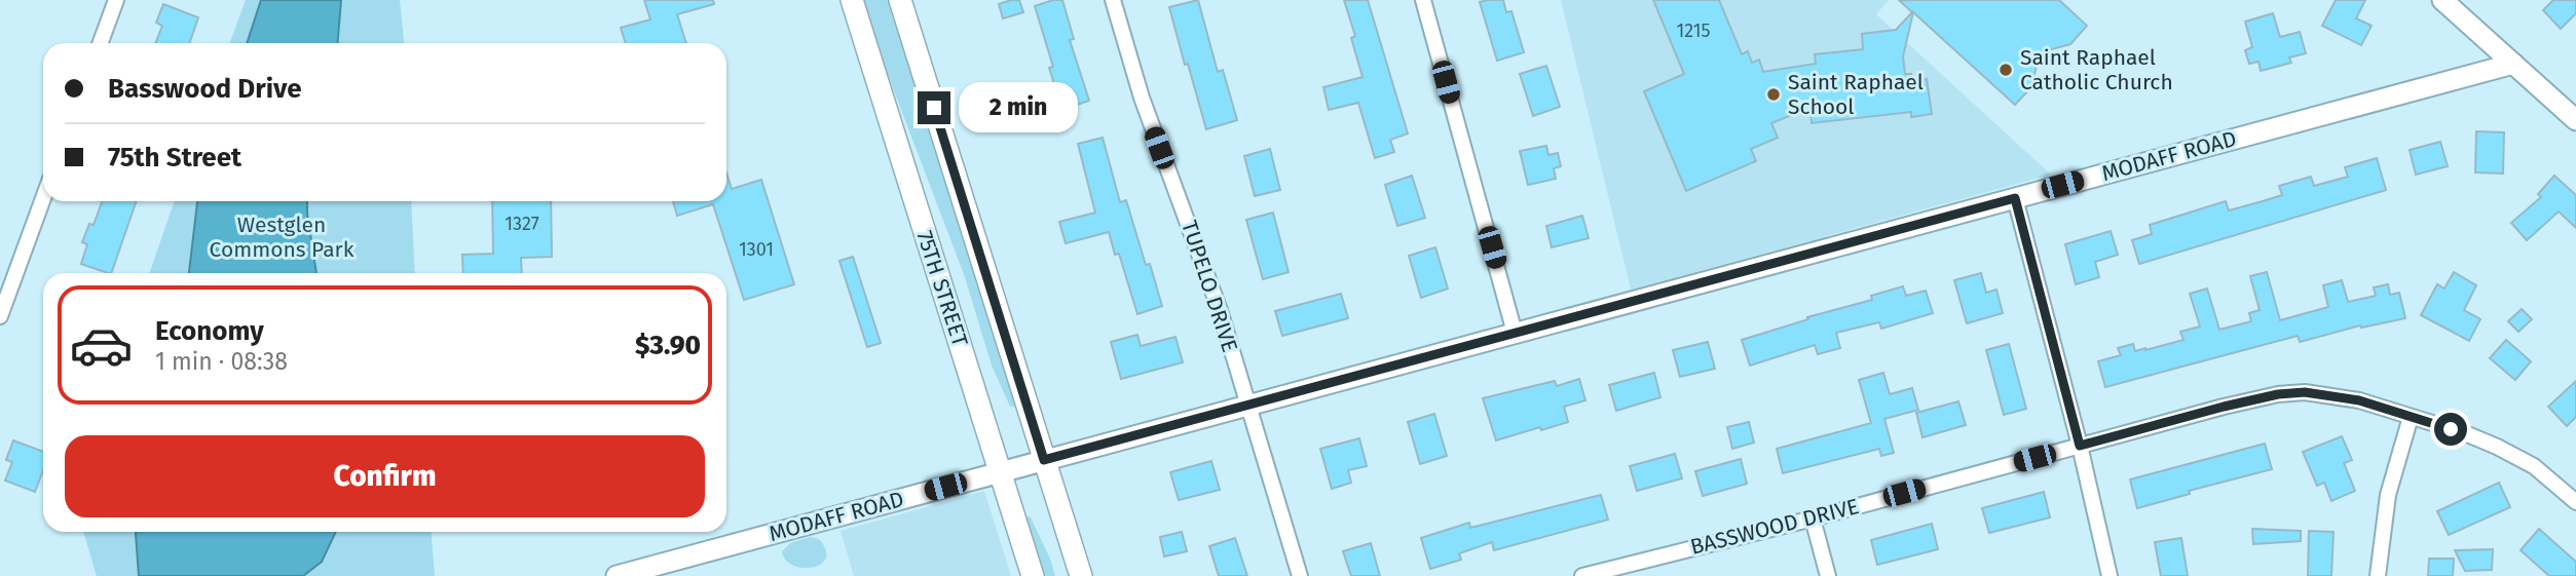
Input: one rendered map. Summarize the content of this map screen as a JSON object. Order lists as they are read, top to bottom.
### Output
{
  "streets": {
    "main road": ["75TH STREET"],
    "street": ["MODAFF ROAD", "TUPELO DRIVE", "BASSWOOD DRIVE"]
  },
  "crossings": [
    ["MODAFF ROAD", "TUPELO DRIVE"],
    ["MODAFF ROAD", "75TH STREET"]
  ],
  "parks": ["Westglen Commons Park"],
  "places": ["Saint Raphael Catholic Church", "Saint Raphael School"],
  "house_numbers": ["1215", "1327", "1301"],
  "page": {
    "banner": ["Basswood Drive", "75th Street"],
    "bubble": "2 min",
    "list": [
      {
        "name": "Economy",
        "note": "1 min · 08:38",
        "value": "$3.90"
      }
    ],
    "buttons": "Confirm"
  }
}
